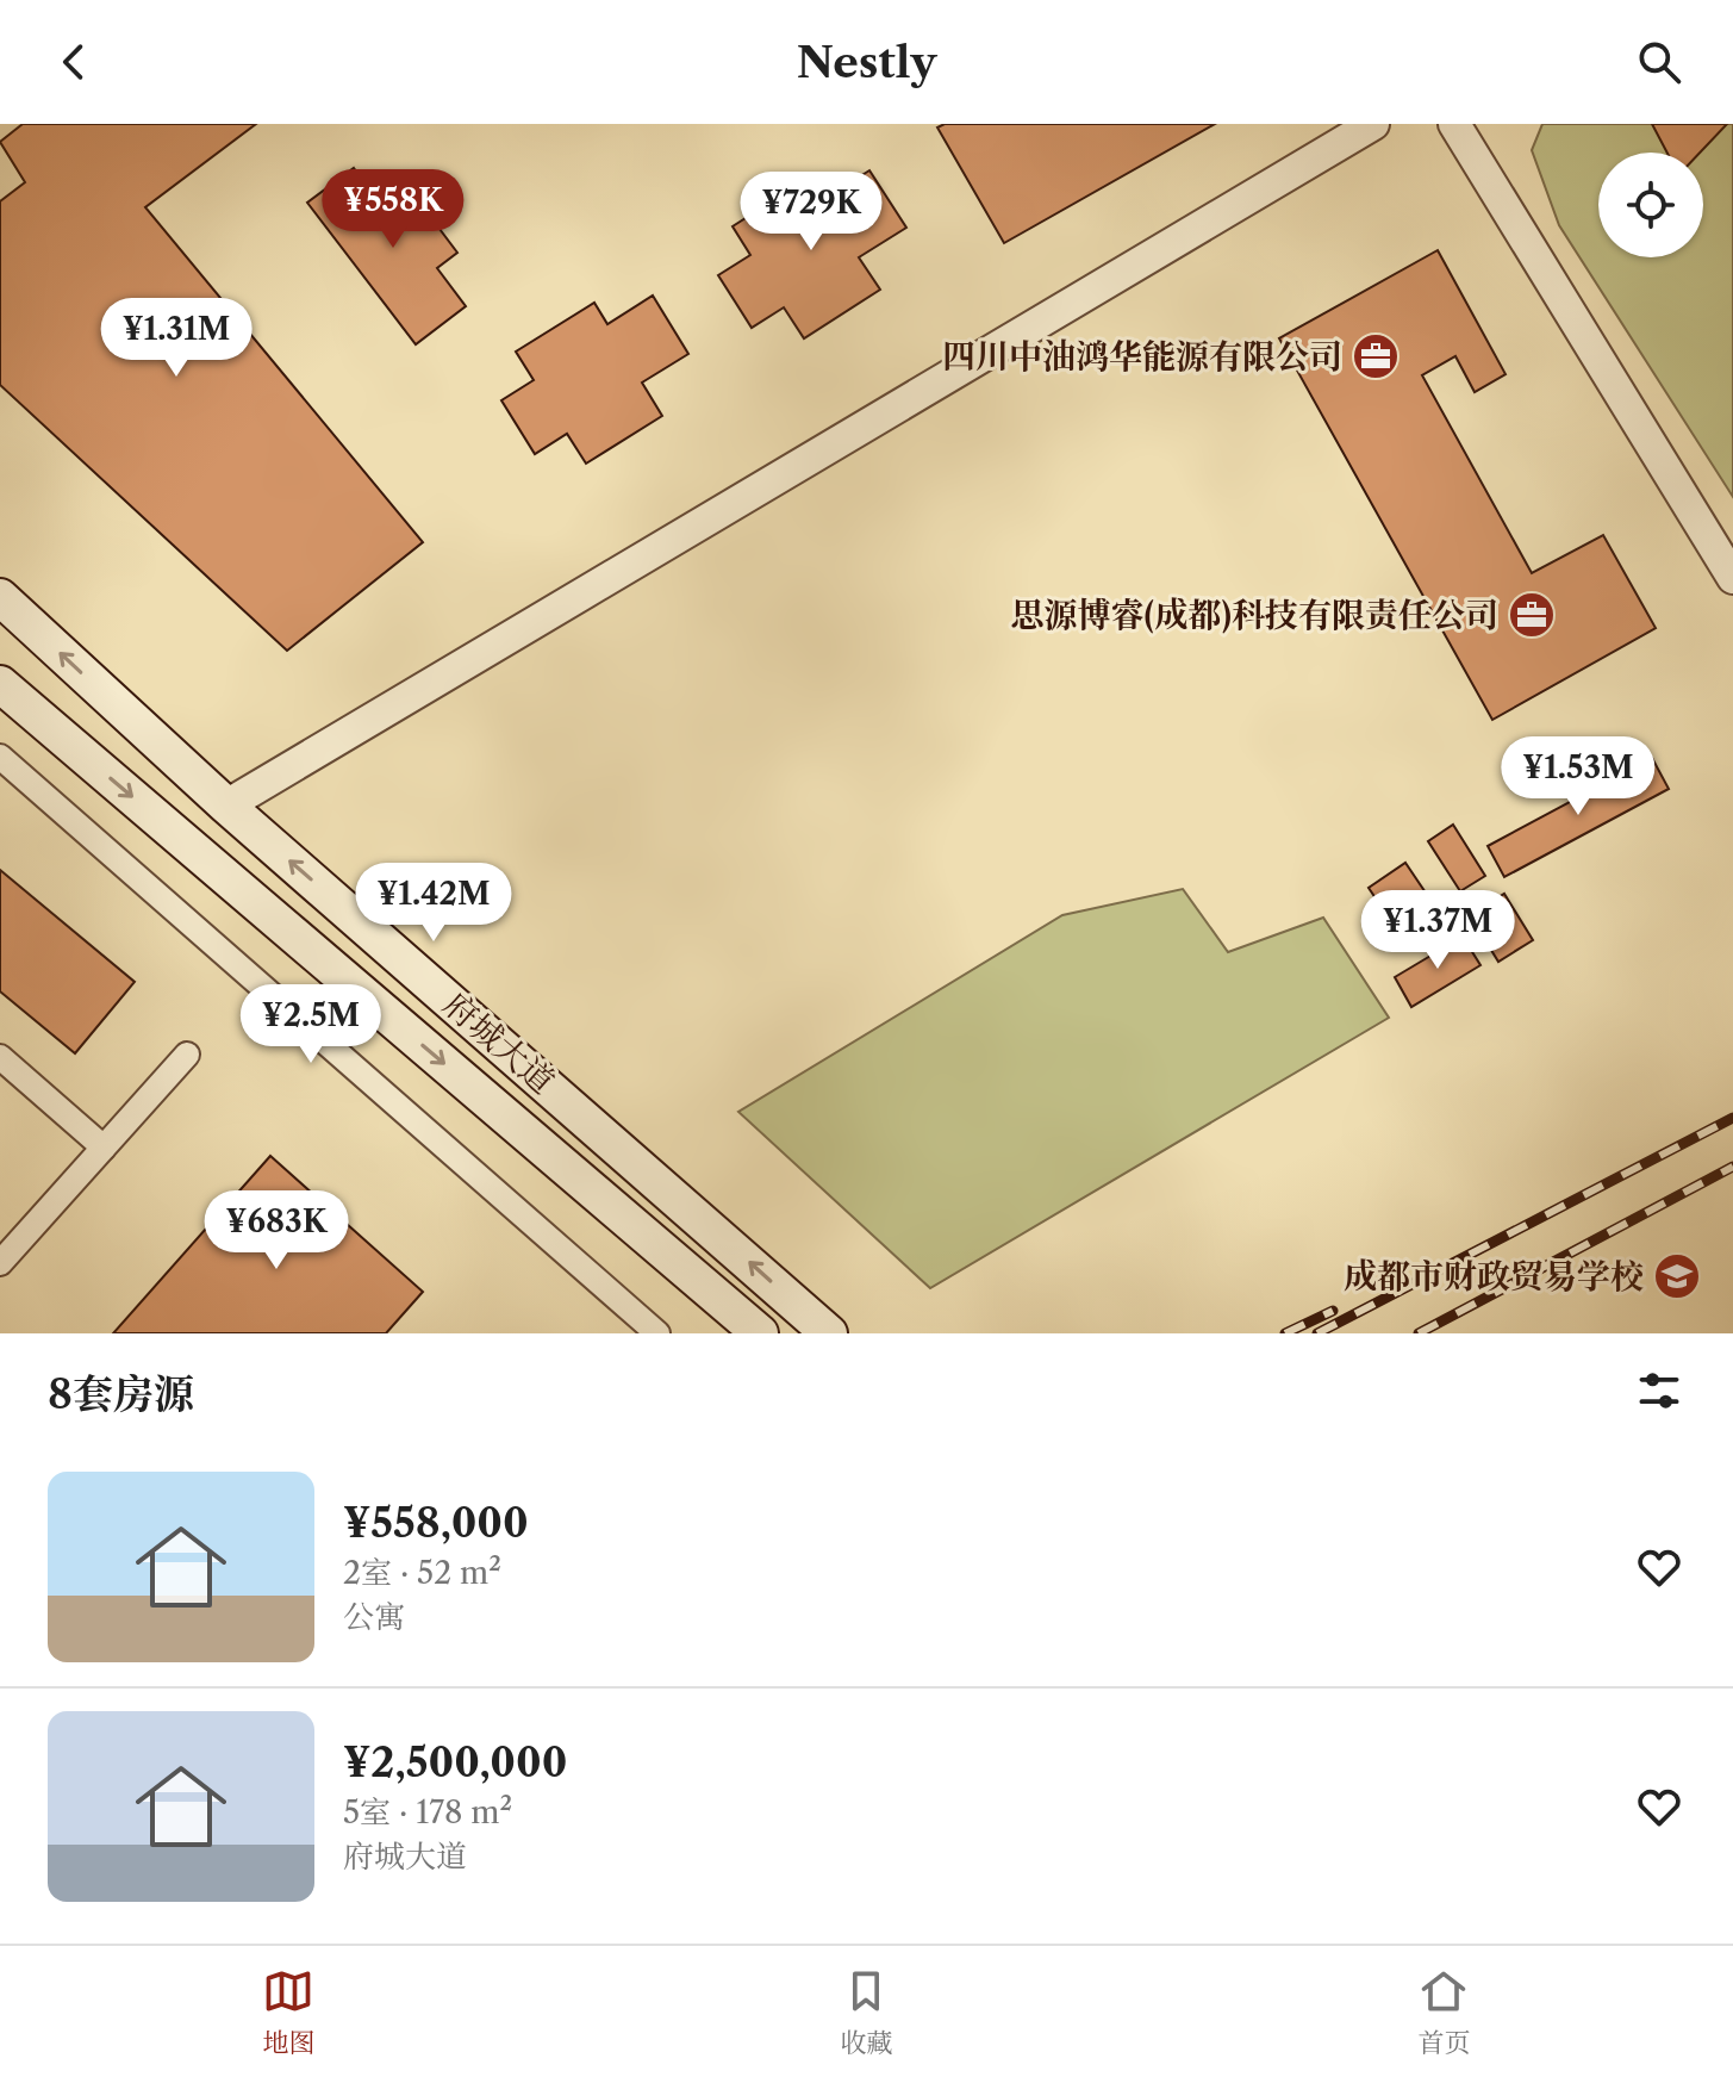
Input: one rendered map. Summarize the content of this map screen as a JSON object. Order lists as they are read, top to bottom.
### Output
{
  "streets": {
    "main road": ["府城大道"]
  },
  "places": {
    "office": ["四川中油鸿华能源有限公司", "思源博睿(成都)科技有限责任公司"],
    "school or university": ["成都市财政贸易学校"]
  },
  "page": {
    "header": "Nestly",
    "price": [
      "¥558K",
      "¥729K",
      "¥1.31M",
      "¥1.53M",
      "¥1.42M",
      "¥1.37M",
      "¥2.5M",
      "¥683K"
    ],
    "heading": "8套房源",
    "list": [
      {
        "name": "¥558,000",
        "note": "2室 · 52 m² · 公寓"
      },
      {
        "name": "¥2,500,000",
        "note": "5室 · 178 m² · 府城大道"
      }
    ],
    "tabs": ["地图", "收藏", "首页"]
  }
}
